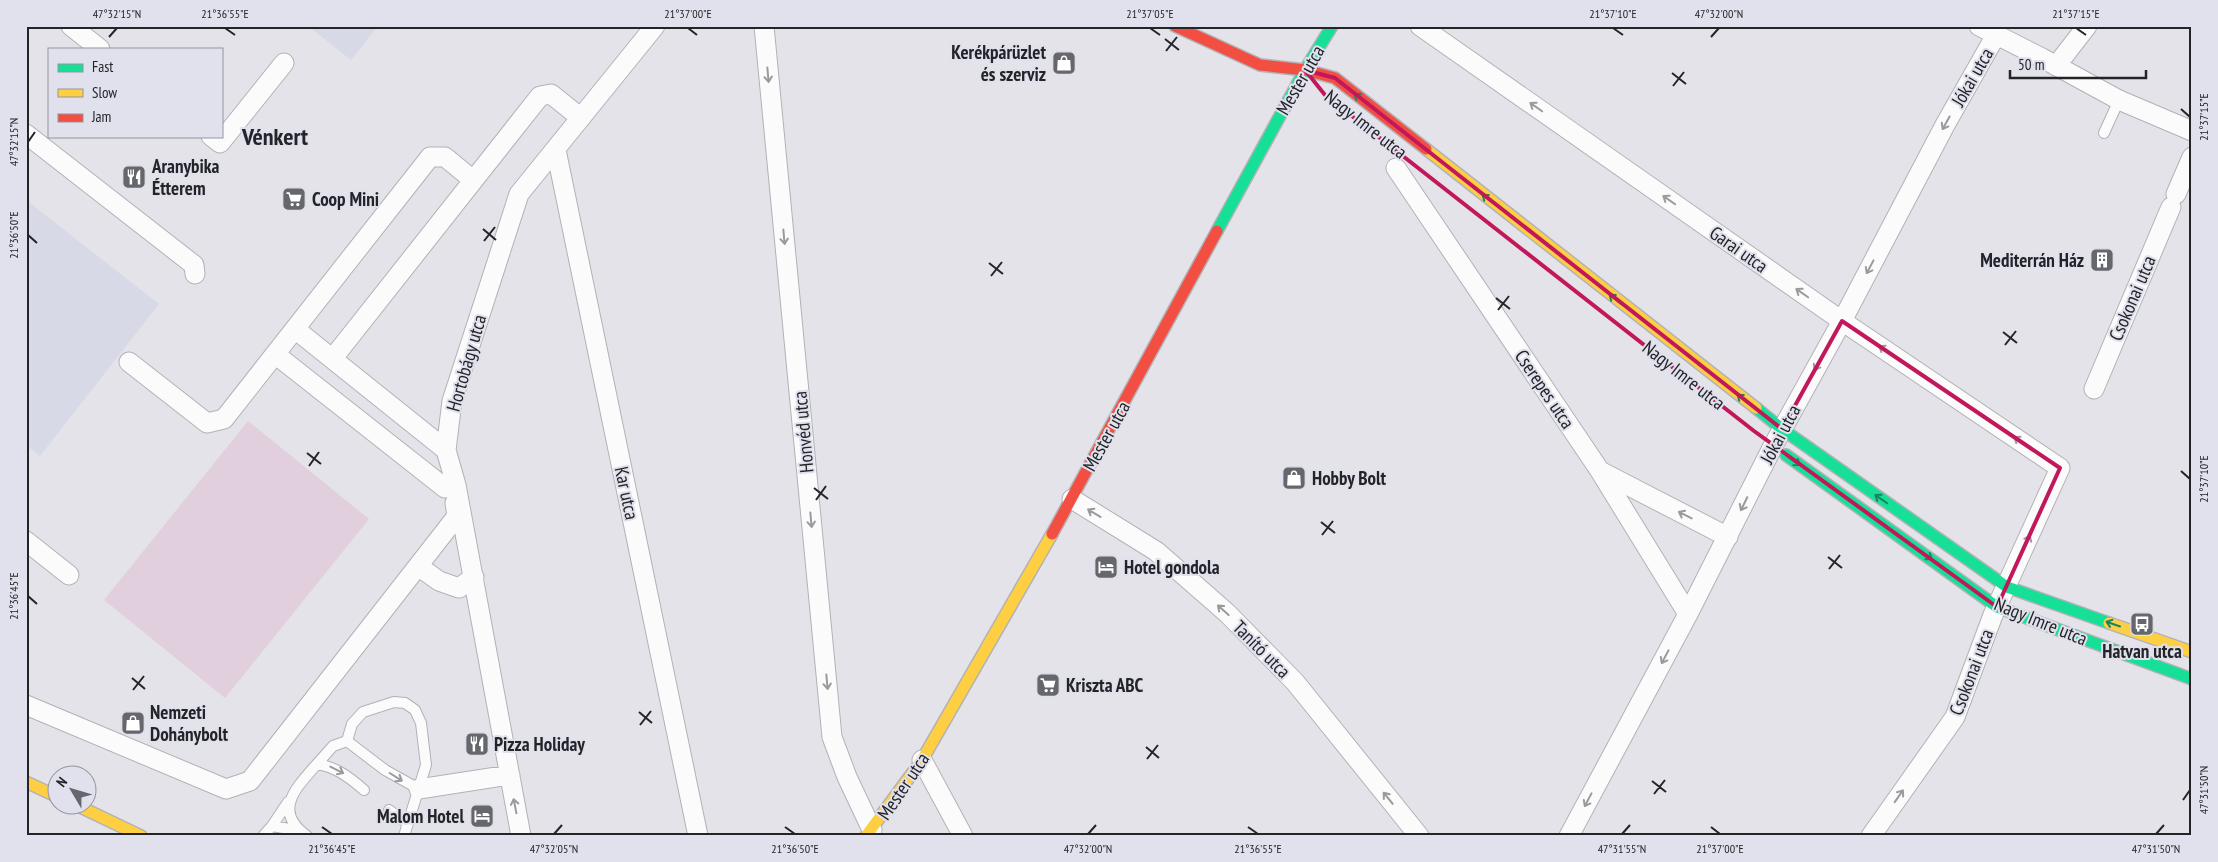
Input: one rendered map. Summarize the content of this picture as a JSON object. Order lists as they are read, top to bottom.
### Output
{
  "streets": {
    "street": [
      "Jókai utca",
      "Mester utca",
      "Nagy Imre utca",
      "Garai utca",
      "Csokonai utca",
      "Hortobágy utca",
      "Cserepes utca",
      "Honvéd utca",
      "Kar utca",
      "Tanító utca"
    ]
  },
  "crossings": [
    ["Jókai utca", "Nagy Imre utca"],
    ["Jókai utca", "Garai utca"],
    ["Jókai utca", "Cserepes utca"],
    ["Mester utca", "Nagy Imre utca"],
    ["Mester utca", "Honvéd utca"],
    ["Mester utca", "Tanító utca"],
    ["Nagy Imre utca", "Csokonai utca"],
    ["Garai utca", "Csokonai utca"],
    ["Hortobágy utca", "Kar utca"]
  ],
  "one_way": [
    "Jókai utca",
    "Garai utca",
    "Csokonai utca",
    "Honvéd utca",
    "Tanító utca"
  ],
  "districts": ["Vénkert"],
  "places": {
    "shop": ["Kerékpárüzlet és szerviz", "Hobby Bolt", "Nemzeti Dohánybolt"],
    "restaurant": ["Aranybika Étterem", "Pizza Holiday"],
    "supermarket": ["Coop Mini", "Kriszta ABC"],
    "building": ["Mediterrán Ház"],
    "hotel": ["Hotel gondola", "Malom Hotel"],
    "bus stop": ["Hatvan utca"]
  },
  "legend": ["Fast", "Slow", "Jam"],
  "scale_bar": "50 m",
  "north": "top left",
  "coordinates": [
    "47°32'15\"N",
    "21°36'55\"E",
    "21°37'00\"E",
    "21°37'05\"E",
    "21°37'10\"E",
    "47°32'00\"N",
    "21°37'15\"E",
    "21°36'50\"E",
    "21°36'45\"E",
    "47°31'50\"N",
    "47°32'05\"N",
    "47°31'55\"N"
  ]
}
